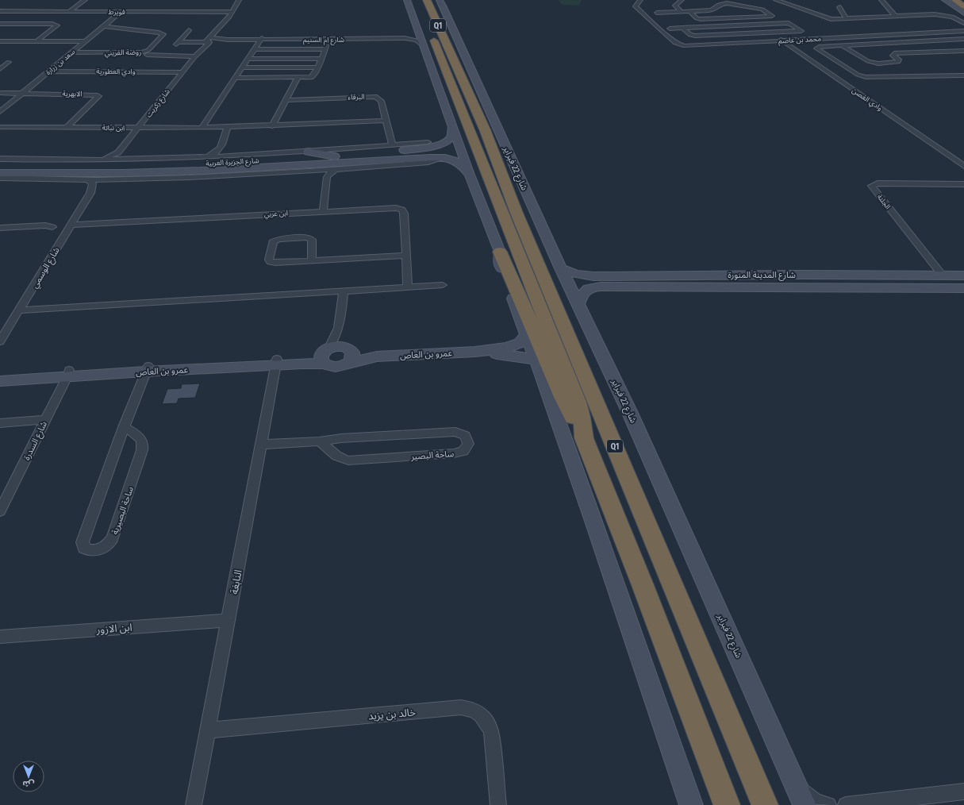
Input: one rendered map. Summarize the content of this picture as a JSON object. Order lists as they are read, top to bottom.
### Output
{
  "streets": {
    "highway": ["Q1", "شارع 22 فبراير"],
    "main road": ["شارع الجزيرة العربية", "شارع المدينة المنورة", "عمرو بن العاص"],
    "street": [
      "فويرط",
      "شارع ام السنيم",
      "محمد بن عاصم",
      "روضة القريني",
      "سعد بن زرارة",
      "وادي العطورية",
      "الابهرية",
      "البرقاء",
      "وادي الغصن",
      "شارع زكريت",
      "ابن نباتة",
      "الجلتة",
      "ابن عربي",
      "شارع الوسمي",
      "شارع السدرة",
      "ساحة البصير",
      "ساحة البصيرية",
      "النابغة",
      "ابن الازور",
      "خالد بن يزيد"
    ]
  },
  "crossings": [
    ["فويرط", "سعد بن زرارة"],
    ["فويرط", "شارع زكريت"],
    ["شارع ام السنيم", "شارع زكريت"],
    ["محمد بن عاصم", "وادي الغصن"],
    ["روضة القريني", "سعد بن زرارة"],
    ["سعد بن زرارة", "وادي العطورية"],
    ["سعد بن زرارة", "الابهرية"],
    ["وادي العطورية", "شارع زكريت"],
    ["الابهرية", "ابن نباتة"],
    ["البرقاء", "ابن نباتة"],
    ["البرقاء", "شارع الجزيرة العربية"],
    ["شارع زكريت", "ابن نباتة"],
    ["شارع زكريت", "شارع الجزيرة العربية"],
    ["شارع الجزيرة العربية", "شارع الوسمي"],
    ["شارع 22 فبراير", "شارع المدينة المنورة"],
    ["الجلتة", "شارع المدينة المنورة"],
    ["ابن عربي", "شارع الوسمي"],
    ["عمرو بن العاص", "شارع السدرة"],
    ["عمرو بن العاص", "ساحة البصيرية"],
    ["عمرو بن العاص", "النابغة"],
    ["ساحة البصير", "النابغة"],
    ["النابغة", "ابن الازور"],
    ["النابغة", "خالد بن يزيد"]
  ],
  "north": "bottom"
}
